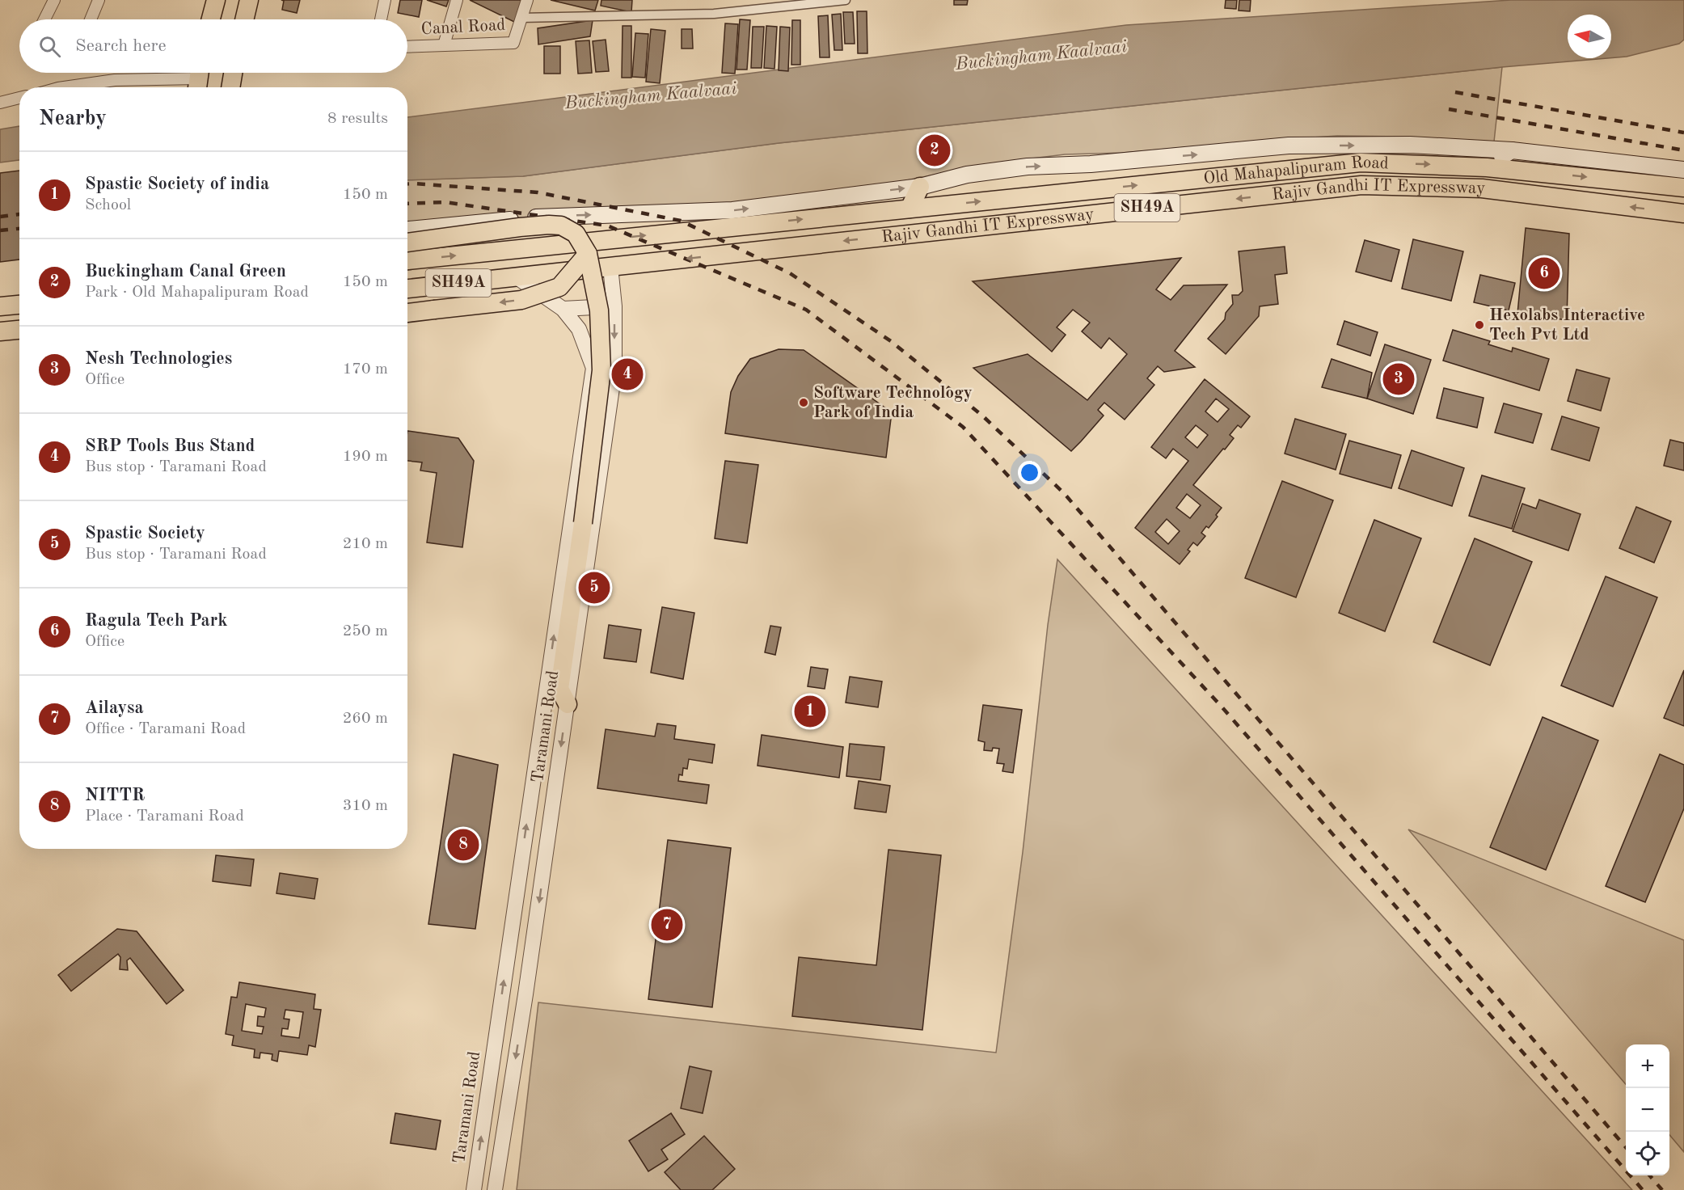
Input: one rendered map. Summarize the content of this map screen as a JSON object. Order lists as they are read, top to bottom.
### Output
{
  "streets": {
    "main road": ["Old Mahapalipuram Road", "Rajiv Gandhi IT Expressway", "SH49A"],
    "street": ["Canal Road", "Taramani Road"]
  },
  "crossings": [
    ["Rajiv Gandhi IT Expressway", "SH49A"],
    ["Rajiv Gandhi IT Expressway", "Taramani Road"]
  ],
  "water": ["Buckingham Kaalvaai"],
  "places": ["Hexolabs Interactive Tech Pvt Ltd", "Software Technology Park of India"],
  "north": "left",
  "page": {
    "search": "Search here",
    "heading": ["Nearby", "8 results"],
    "pins": [
      "2",
      "6",
      "4",
      "3",
      "5",
      "1",
      "8",
      "7"
    ],
    "list": [
      {
        "mark": "1",
        "name": "Spastic Society of india",
        "note": "School",
        "value": "150 m"
      },
      {
        "mark": "2",
        "name": "Buckingham Canal Green",
        "note": "Park · Old Mahapalipuram Road",
        "value": "150 m"
      },
      {
        "mark": "3",
        "name": "Nesh Technologies",
        "note": "Office",
        "value": "170 m"
      },
      {
        "mark": "4",
        "name": "SRP Tools Bus Stand",
        "note": "Bus stop · Taramani Road",
        "value": "190 m"
      },
      {
        "mark": "5",
        "name": "Spastic Society",
        "note": "Bus stop · Taramani Road",
        "value": "210 m"
      },
      {
        "mark": "6",
        "name": "Ragula Tech Park",
        "note": "Office",
        "value": "250 m"
      },
      {
        "mark": "7",
        "name": "Ailaysa",
        "note": "Office · Taramani Road",
        "value": "260 m"
      },
      {
        "mark": "8",
        "name": "NITTR",
        "note": "Place · Taramani Road",
        "value": "310 m"
      }
    ],
    "map_buttons": ["+", "−"]
  }
}
